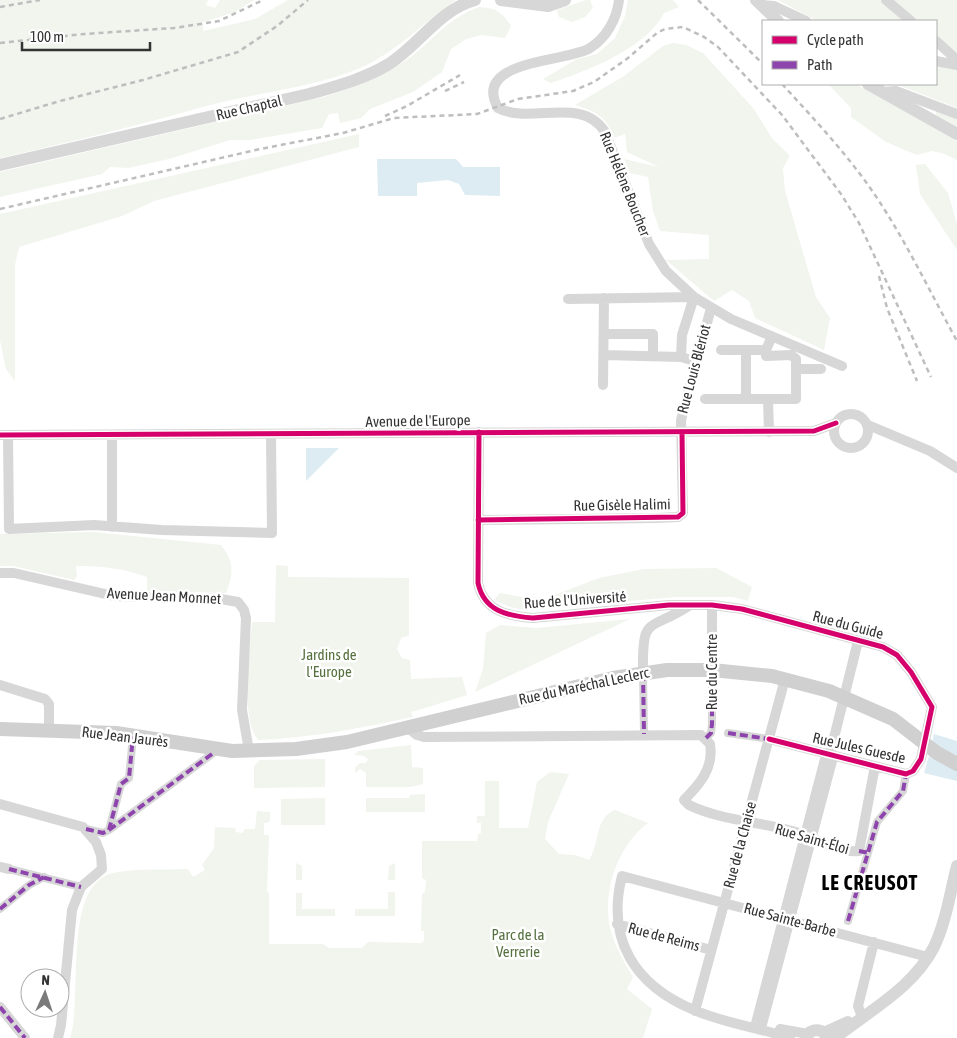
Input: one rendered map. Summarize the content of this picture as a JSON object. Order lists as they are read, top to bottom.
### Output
{
  "streets": {
    "main road": ["Rue du Maréchal Leclerc", "Rue Jean Jaurès"],
    "street": [
      "Rue Chaptal",
      "Rue Hélène Boucher",
      "Rue Louis Blériot",
      "Avenue de l'Europe",
      "Rue Gisèle Halimi",
      "Avenue Jean Monnet",
      "Rue de l'Université",
      "Rue du Guide",
      "Rue du Centre",
      "Rue Jules Guesde",
      "Rue Saint-Éloi",
      "Rue de la Chaise",
      "Rue Sainte-Barbe",
      "Rue de Reims"
    ]
  },
  "crossings": [
    ["Rue Hélène Boucher", "Rue Louis Blériot"],
    ["Rue Louis Blériot", "Avenue de l'Europe"],
    ["Rue Louis Blériot", "Rue Gisèle Halimi"],
    ["Avenue de l'Europe", "Rue Gisèle Halimi"],
    ["Avenue de l'Europe", "Rue de l'Université"],
    ["Rue Gisèle Halimi", "Rue de l'Université"],
    ["Avenue Jean Monnet", "Rue du Maréchal Leclerc"],
    ["Avenue Jean Monnet", "Rue Jean Jaurès"],
    ["Rue de l'Université", "Rue du Guide"],
    ["Rue du Guide", "Rue du Centre"],
    ["Rue du Guide", "Rue du Maréchal Leclerc"],
    ["Rue du Guide", "Rue Jules Guesde"],
    ["Rue du Centre", "Rue du Maréchal Leclerc"],
    ["Rue du Centre", "Rue Saint-Éloi"],
    ["Rue du Maréchal Leclerc", "Rue Jean Jaurès"],
    ["Rue du Maréchal Leclerc", "Rue Jules Guesde"],
    ["Rue du Maréchal Leclerc", "Rue de la Chaise"],
    ["Rue Jules Guesde", "Rue Saint-Éloi"],
    ["Rue Jules Guesde", "Rue de la Chaise"],
    ["Rue Saint-Éloi", "Rue de la Chaise"],
    ["Rue de la Chaise", "Rue Sainte-Barbe"],
    ["Rue de la Chaise", "Rue de Reims"],
    ["Rue Sainte-Barbe", "Rue de Reims"]
  ],
  "districts": ["LE CREUSOT"],
  "parks": ["Jardins de l'Europe", "Parc de la Verrerie"],
  "legend": ["Cycle path", "Path"],
  "scale_bar": "100 m",
  "north": "top"
}
